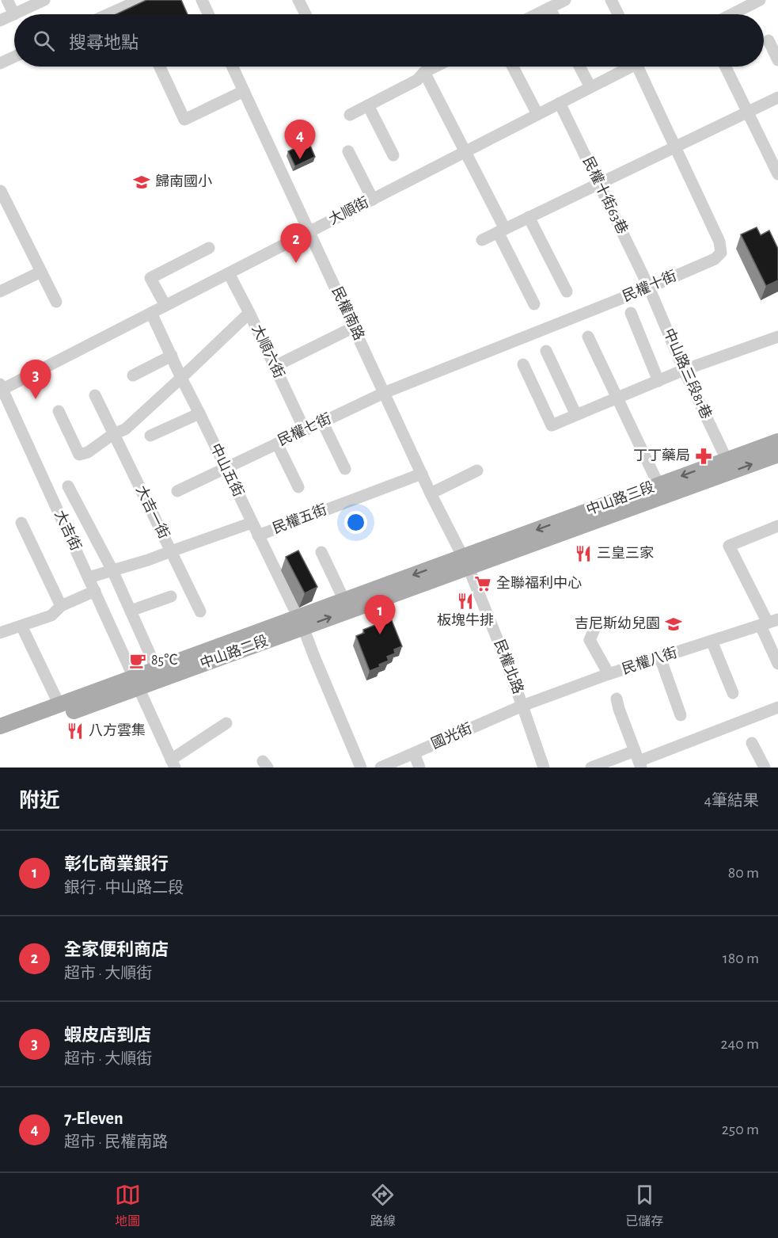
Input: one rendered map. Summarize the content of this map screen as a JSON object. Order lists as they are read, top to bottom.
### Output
{
  "streets": {
    "main road": ["中山路三段", "中山路二段"],
    "street": [
      "民權十街63巷",
      "大順街",
      "民權十街",
      "民權南路",
      "大順六街",
      "中山路三段81巷",
      "民權七街",
      "中山五街",
      "大吉一街",
      "民權五街",
      "大吉街",
      "民權八街",
      "民權北路",
      "國光街"
    ]
  },
  "crossings": [
    ["民權十街63巷", "大順街"],
    ["民權十街63巷", "民權十街"],
    ["民權十街63巷", "中山路三段81巷"],
    ["大順街", "民權南路"],
    ["大順街", "大順六街"],
    ["大順街", "中山五街"],
    ["大順街", "大吉街"],
    ["民權十街", "民權南路"],
    ["民權十街", "中山路三段81巷"],
    ["民權十街", "民權七街"],
    ["民權南路", "民權七街"],
    ["民權南路", "中山路三段"],
    ["民權南路", "民權五街"],
    ["民權南路", "中山路二段"],
    ["民權南路", "民權北路"],
    ["大順六街", "民權七街"],
    ["中山路三段81巷", "中山路三段"],
    ["民權七街", "中山五街"],
    ["中山五街", "民權五街"],
    ["中山五街", "中山路二段"],
    ["中山路三段", "中山路二段"],
    ["中山路三段", "民權北路"],
    ["大吉一街", "大吉街"],
    ["大吉街", "中山路二段"],
    ["中山路二段", "民權北路"],
    ["民權八街", "民權北路"],
    ["民權八街", "國光街"],
    ["民權北路", "國光街"]
  ],
  "places": {
    "school or university": ["歸南國小", "吉尼斯幼兒園"],
    "pharmacy": ["丁丁藥局"],
    "restaurant": ["三皇三家", "板塊牛排", "八方雲集"],
    "supermarket": ["全聯福利中心"],
    "cafe": ["85℃"]
  },
  "page": {
    "search": "搜尋地點",
    "pins": [
      "4",
      "2",
      "3",
      "1"
    ],
    "heading": ["附近", "4筆結果"],
    "list": [
      {
        "mark": "1",
        "name": "彰化商業銀行",
        "note": "銀行 · 中山路二段",
        "value": "80 m"
      },
      {
        "mark": "2",
        "name": "全家便利商店",
        "note": "超市 · 大順街",
        "value": "180 m"
      },
      {
        "mark": "3",
        "name": "蝦皮店到店",
        "note": "超市 · 大順街",
        "value": "240 m"
      },
      {
        "mark": "4",
        "name": "7-Eleven",
        "note": "超市 · 民權南路",
        "value": "250 m"
      }
    ],
    "nav": ["地圖", "路線", "已儲存"]
  }
}
